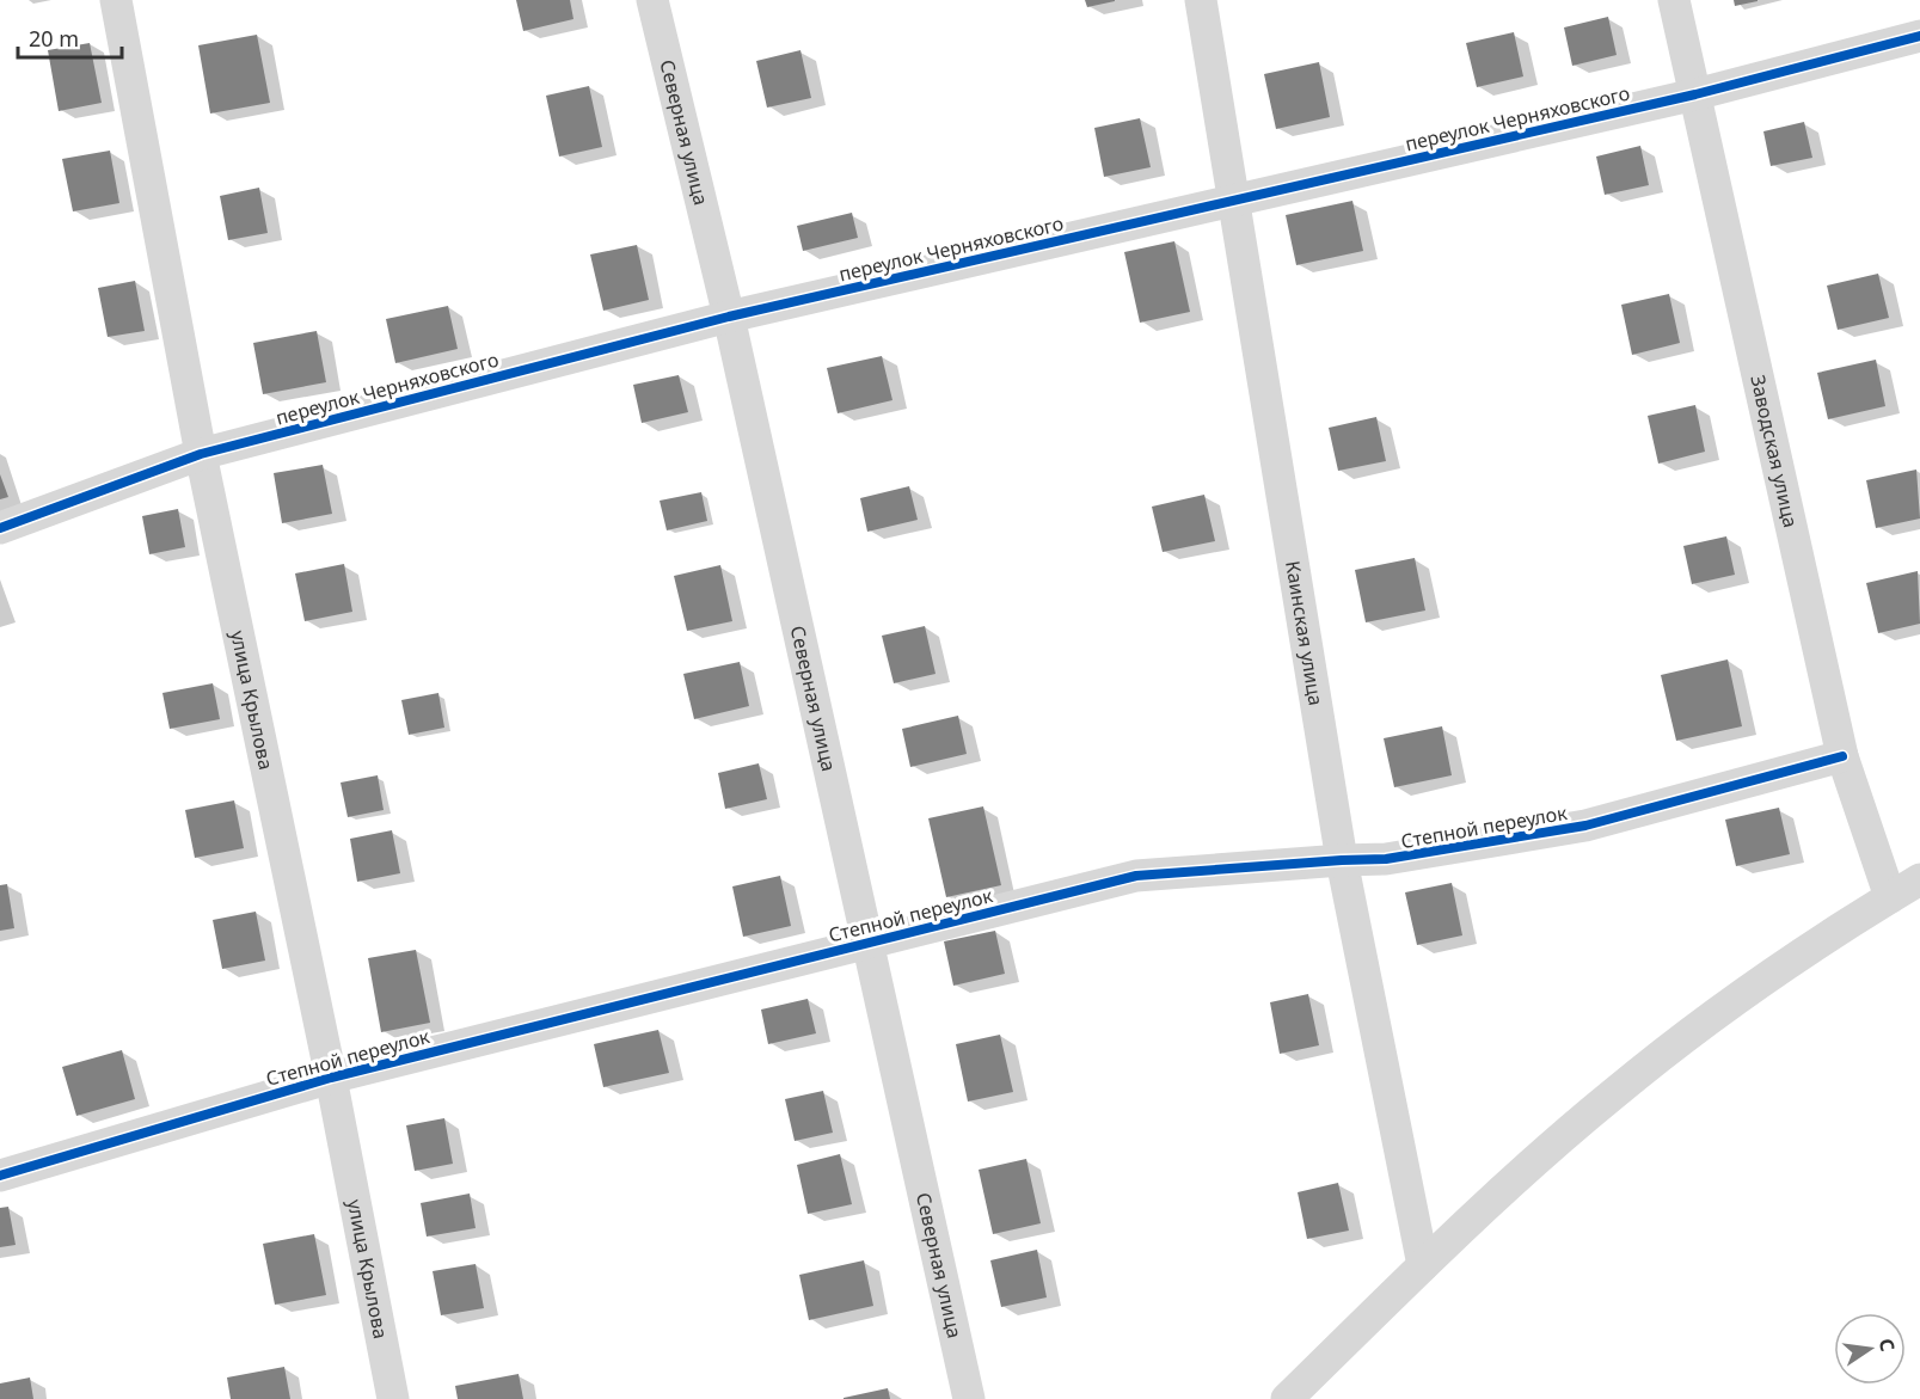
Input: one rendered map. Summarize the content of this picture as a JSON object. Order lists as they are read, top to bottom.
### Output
{
  "streets": {
    "street": [
      "переулок Черняховского",
      "Северная улица",
      "Заводская улица",
      "Каинская улица",
      "улица Крылова",
      "Степной переулок"
    ]
  },
  "crossings": [
    ["переулок Черняховского", "Северная улица"],
    ["переулок Черняховского", "Заводская улица"],
    ["переулок Черняховского", "Каинская улица"],
    ["переулок Черняховского", "улица Крылова"],
    ["Северная улица", "Степной переулок"],
    ["Заводская улица", "Степной переулок"],
    ["Каинская улица", "Степной переулок"],
    ["улица Крылова", "Степной переулок"]
  ],
  "scale_bar": "20 m",
  "north": "right"
}
